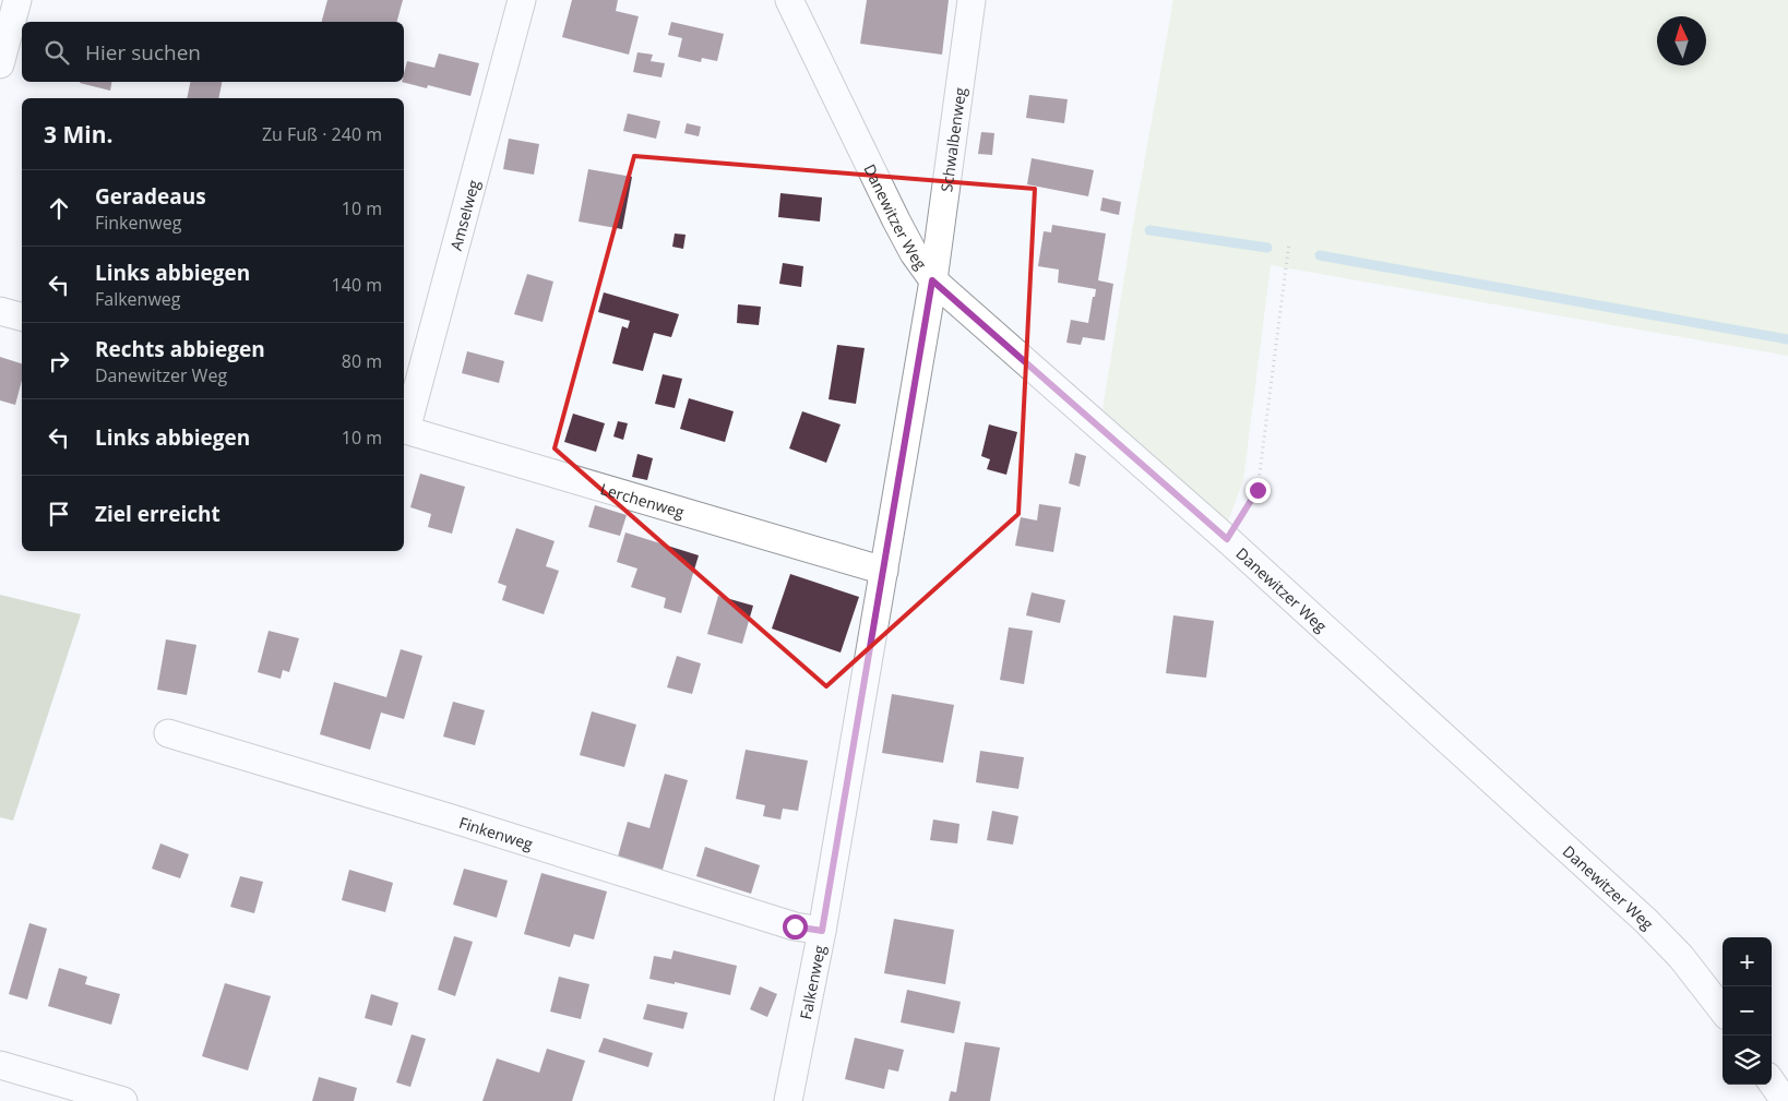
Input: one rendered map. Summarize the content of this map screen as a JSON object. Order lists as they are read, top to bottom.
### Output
{
  "streets": {
    "street": [
      "Schwalbenweg",
      "Amselweg",
      "Danewitzer Weg",
      "Lerchenweg",
      "Finkenweg",
      "Falkenweg"
    ]
  },
  "crossings": [
    ["Schwalbenweg", "Danewitzer Weg"],
    ["Schwalbenweg", "Falkenweg"],
    ["Amselweg", "Lerchenweg"],
    ["Danewitzer Weg", "Falkenweg"],
    ["Lerchenweg", "Falkenweg"],
    ["Finkenweg", "Falkenweg"]
  ],
  "north": "top",
  "page": {
    "search": "Hier suchen",
    "heading": ["3 Min.", "Zu Fuß · 240 m"],
    "list": [
      ["Geradeaus", "Finkenweg", "10 m"],
      ["Links abbiegen", "Falkenweg", "140 m"],
      ["Rechts abbiegen", "Danewitzer Weg", "80 m"],
      ["Links abbiegen", "10 m"],
      "Ziel erreicht"
    ],
    "map_buttons": ["+", "−"]
  }
}
